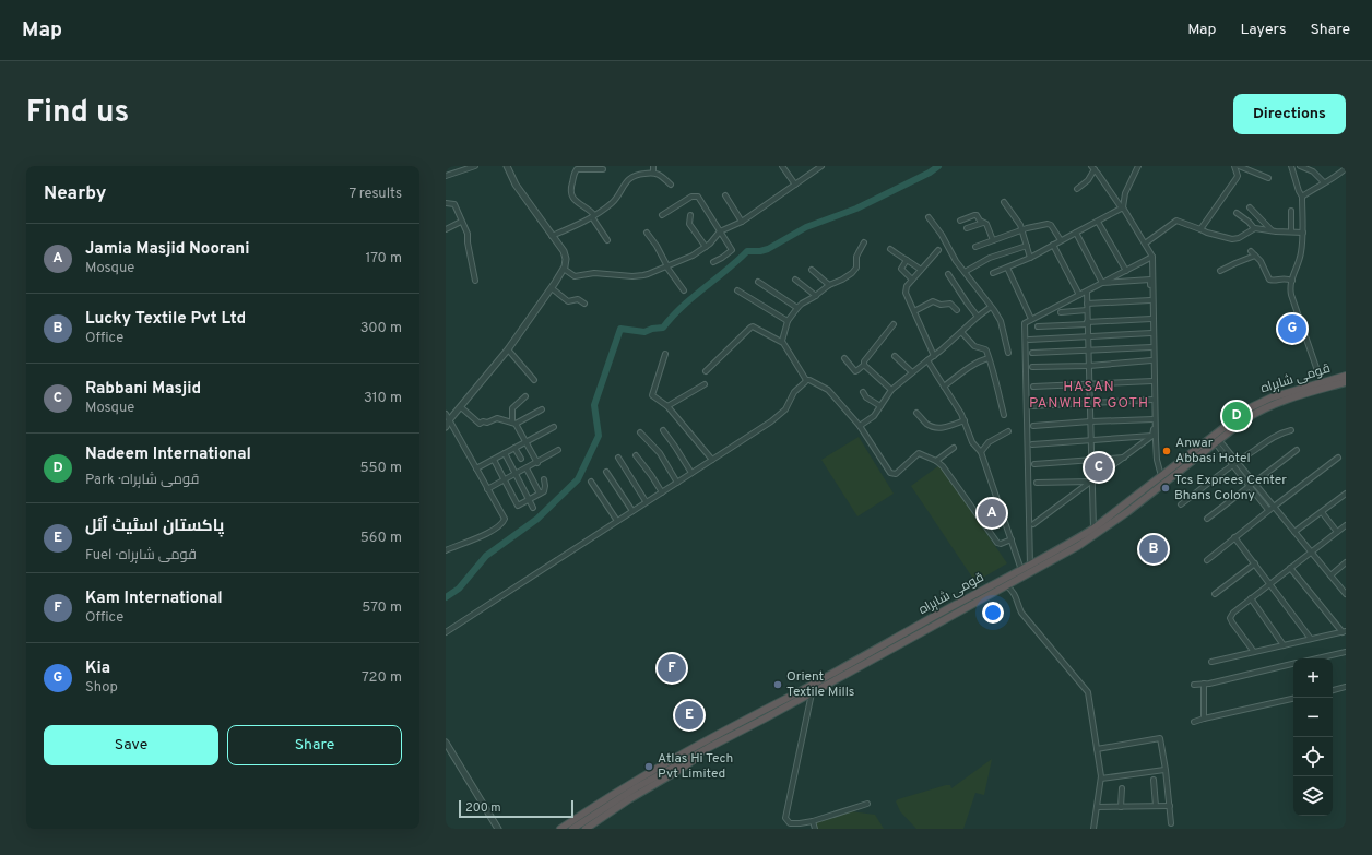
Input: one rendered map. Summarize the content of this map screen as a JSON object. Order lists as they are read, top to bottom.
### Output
{
  "streets": {
    "highway": ["قومی شاہراہ"]
  },
  "districts": ["HASAN PANWHER GOTH"],
  "places": [
    "Anwar Abbasi Hotel",
    "Tcs Exprees Center Bhans Colony",
    "Orient Textile Mills",
    "Atlas Hi Tech Pvt Limited"
  ],
  "scale_bar": "200 m",
  "page": {
    "header": "Map",
    "nav": ["Map", "Layers", "Share"],
    "title": "Find us",
    "buttons": [
      "Directions",
      ["Save", "Share"]
    ],
    "heading": ["Nearby", "7 results"],
    "list": [
      {
        "mark": "A",
        "name": "Jamia Masjid Noorani",
        "note": "Mosque",
        "value": "170 m"
      },
      {
        "mark": "B",
        "name": "Lucky Textile Pvt Ltd",
        "note": "Office",
        "value": "300 m"
      },
      {
        "mark": "C",
        "name": "Rabbani Masjid",
        "note": "Mosque",
        "value": "310 m"
      },
      {
        "mark": "D",
        "name": "Nadeem International",
        "note": "Park · قومی شاہراہ",
        "value": "550 m"
      },
      {
        "mark": "E",
        "name": "پاکستان اسٹیٹ آئل",
        "note": "Fuel · قومی شاہراہ",
        "value": "560 m"
      },
      {
        "mark": "F",
        "name": "Kam International",
        "note": "Office",
        "value": "570 m"
      },
      {
        "mark": "G",
        "name": "Kia",
        "note": "Shop",
        "value": "720 m"
      }
    ],
    "pins": [
      "G",
      "D",
      "C",
      "A",
      "B",
      "F",
      "E"
    ],
    "map_buttons": ["+", "−"],
    "scale": "200 m"
  }
}
